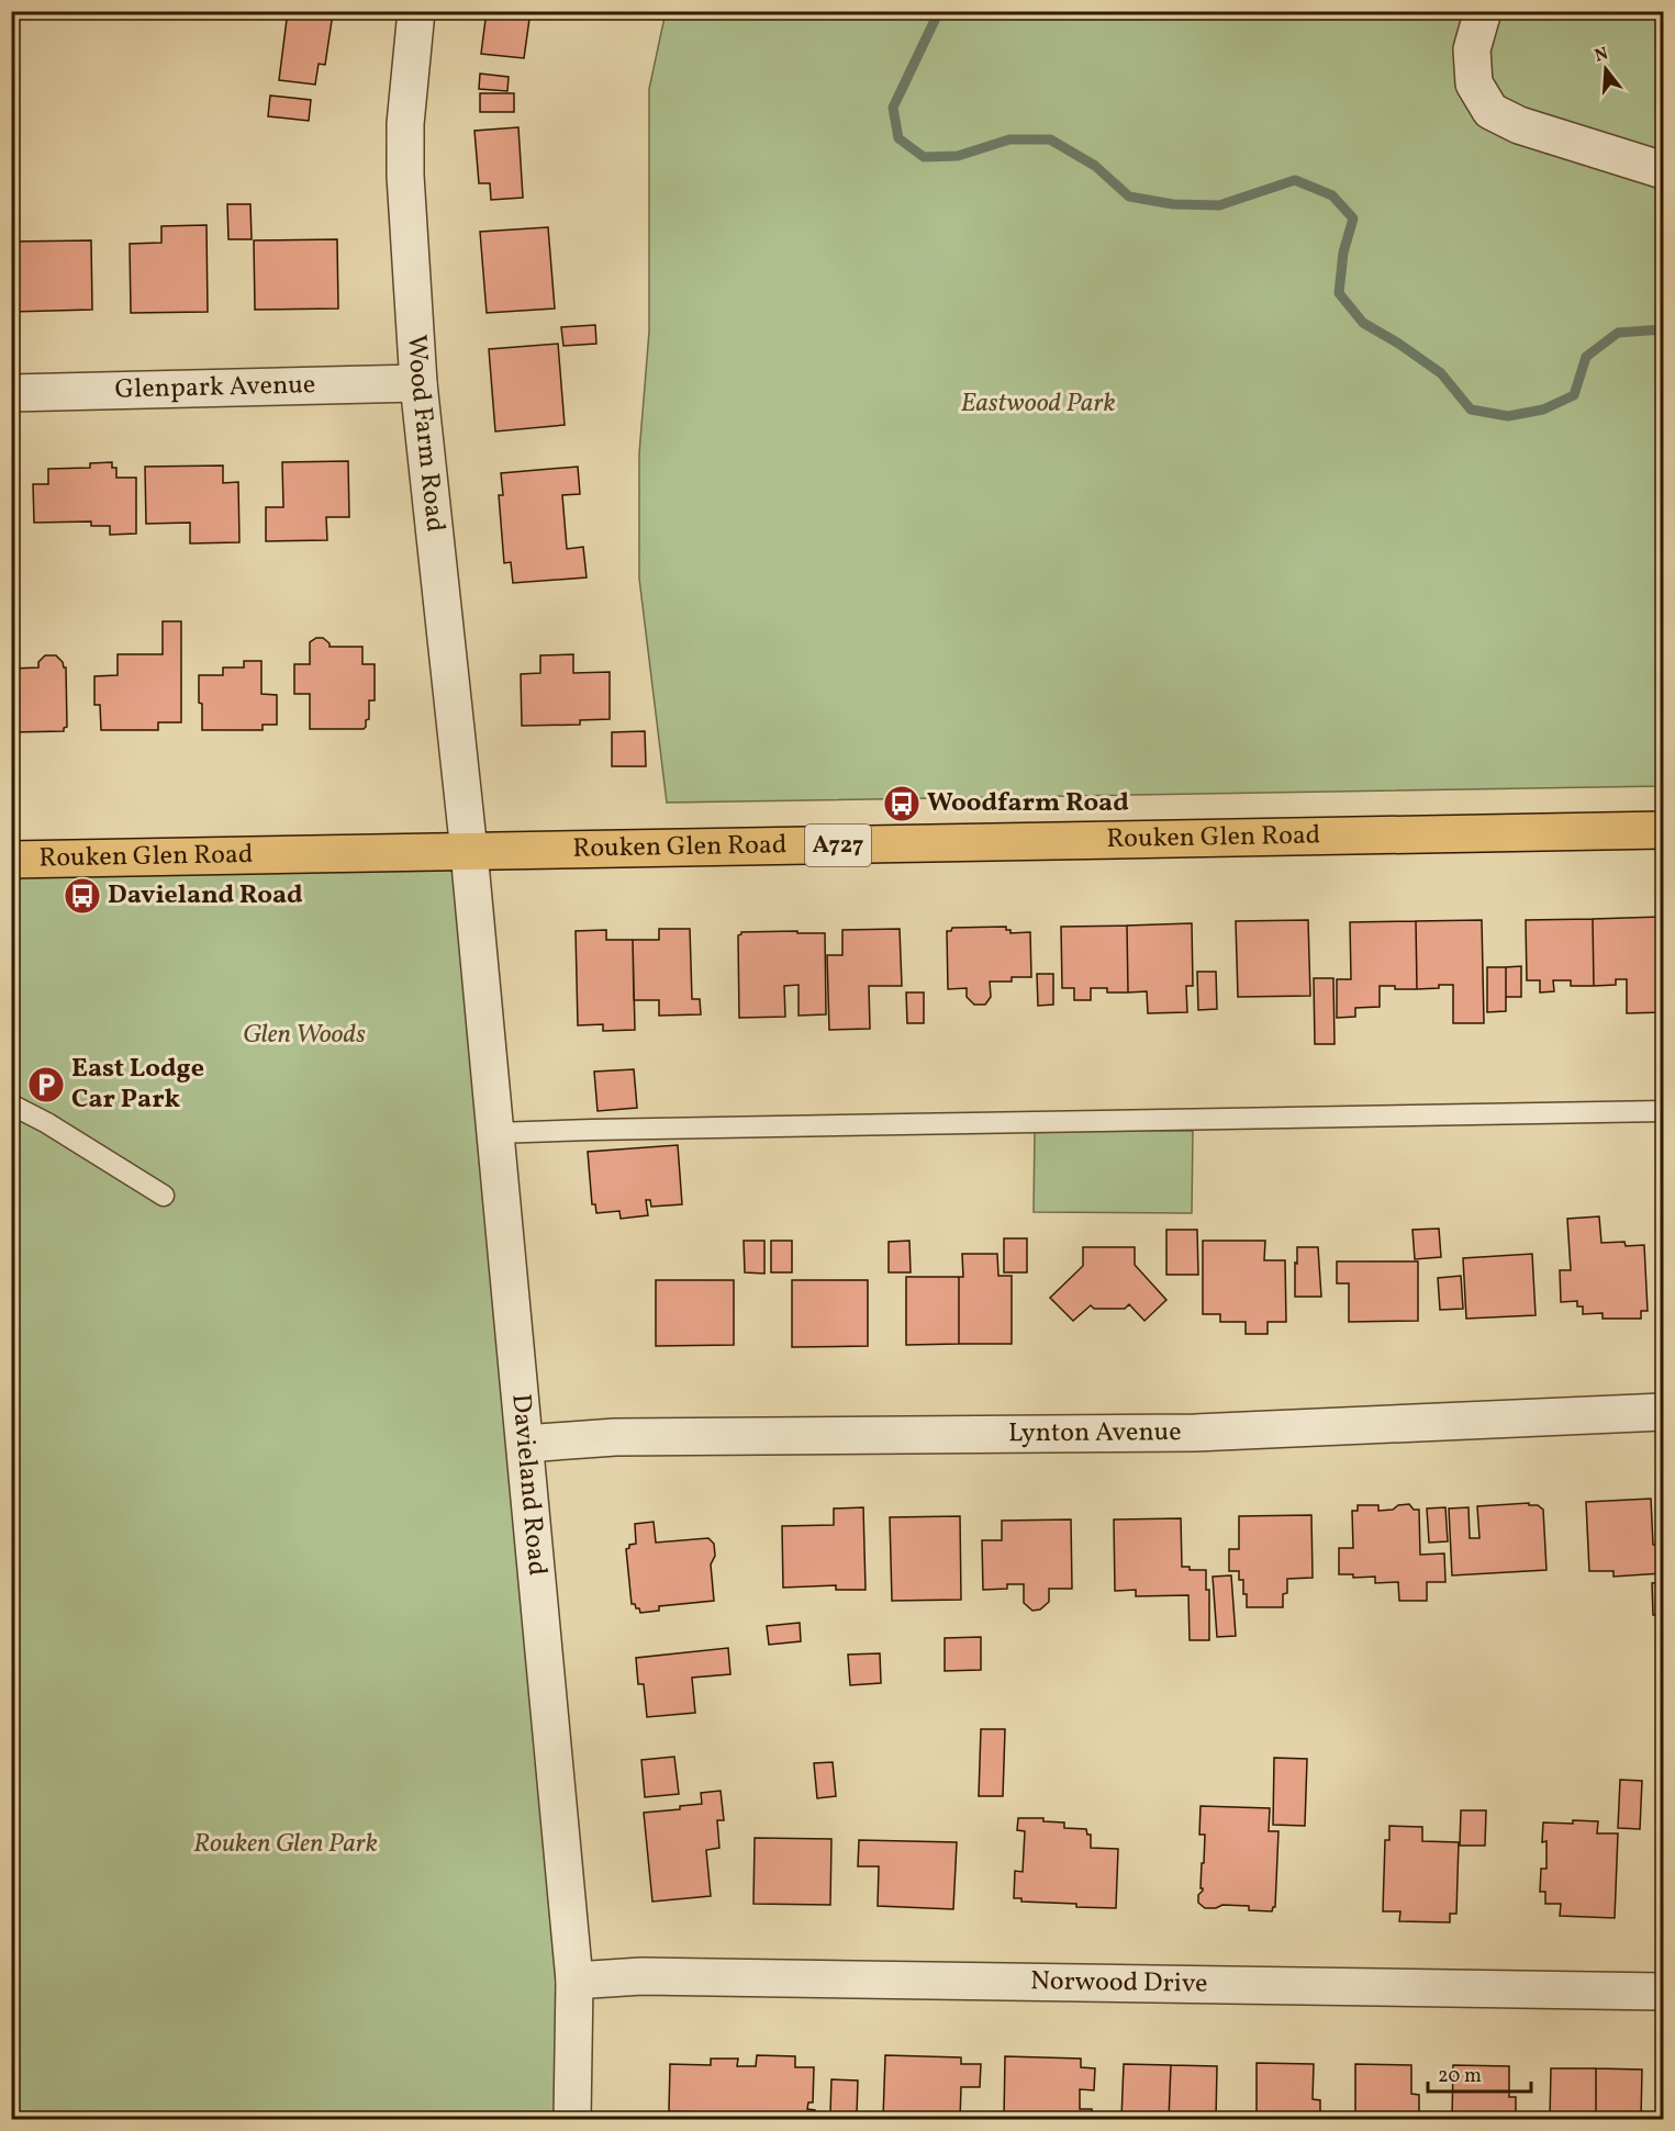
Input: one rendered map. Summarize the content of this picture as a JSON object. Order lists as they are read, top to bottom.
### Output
{
  "streets": {
    "main road": ["Rouken Glen Road", "A727"],
    "street": [
      "Glenpark Avenue",
      "Wood Farm Road",
      "Lynton Avenue",
      "Davieland Road",
      "Norwood Drive"
    ]
  },
  "crossings": [
    ["Glenpark Avenue", "Wood Farm Road"],
    ["Wood Farm Road", "Rouken Glen Road"],
    ["Wood Farm Road", "Davieland Road"],
    ["Rouken Glen Road", "Davieland Road"],
    ["Lynton Avenue", "Davieland Road"],
    ["Davieland Road", "Norwood Drive"]
  ],
  "parks": ["Eastwood Park", "Glen Woods", "Rouken Glen Park"],
  "places": {
    "bus stop": ["Woodfarm Road", "Davieland Road"],
    "parking": ["East Lodge Car Park"]
  },
  "scale_bar": "20 m",
  "north": "top"
}
